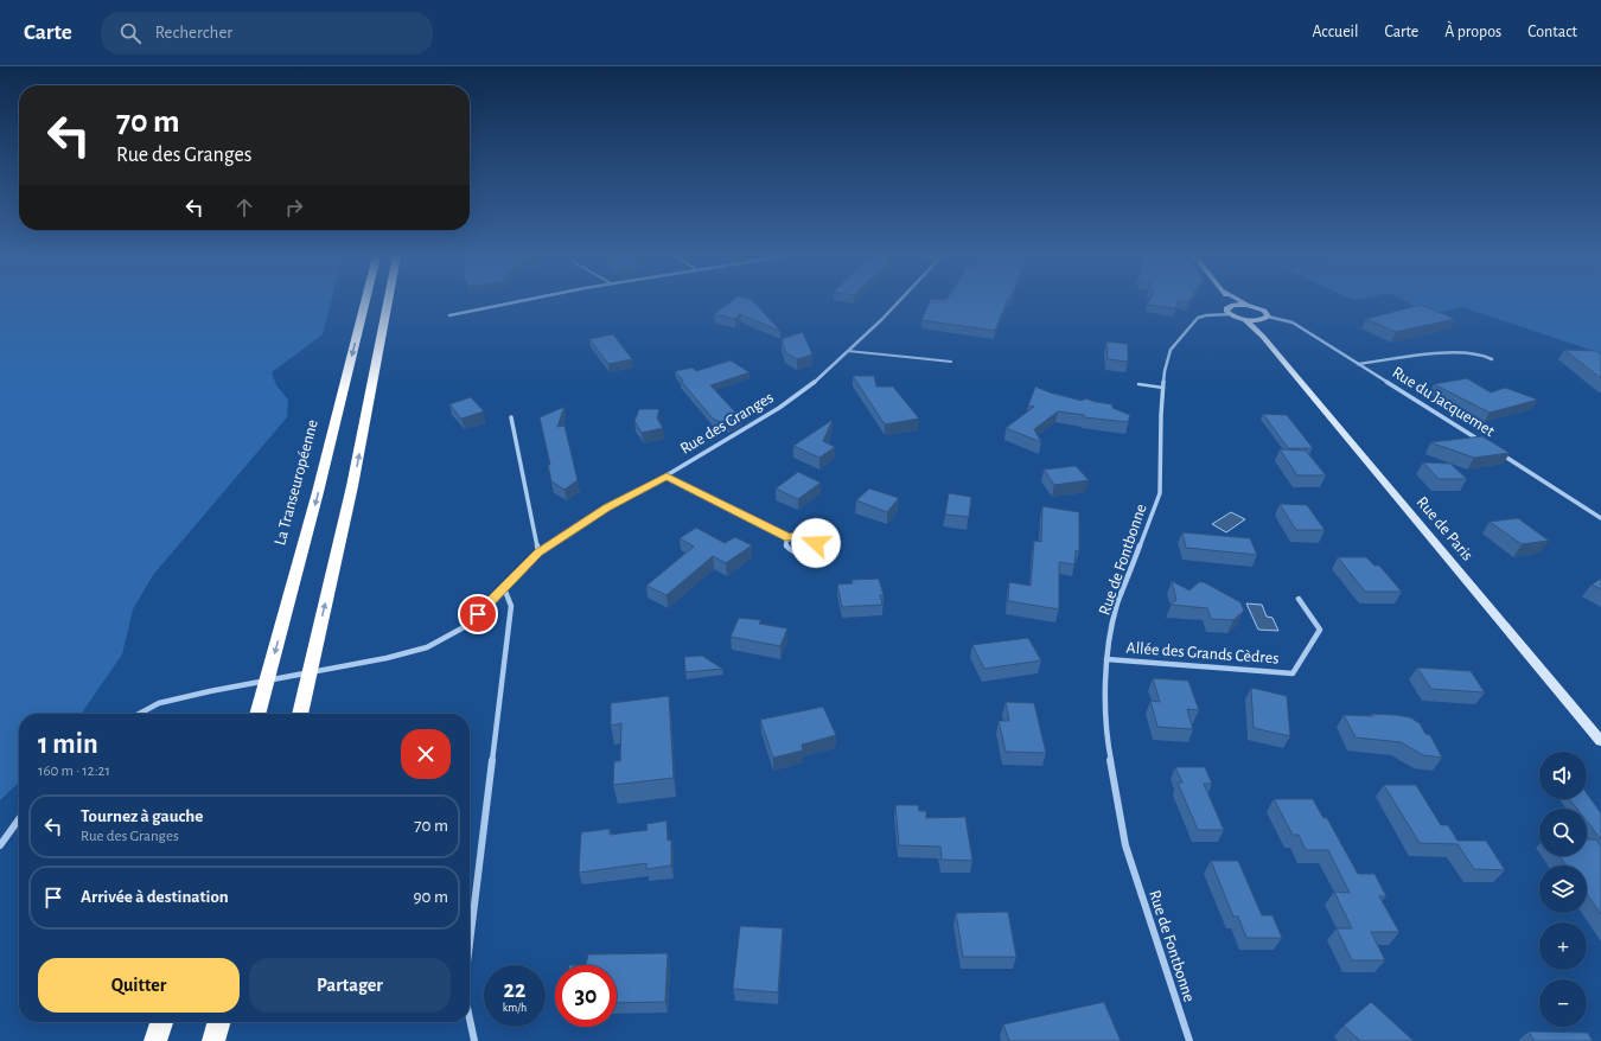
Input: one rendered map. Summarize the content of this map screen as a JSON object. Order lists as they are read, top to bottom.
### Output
{
  "streets": {
    "highway": ["La Transeuropéenne"],
    "main road": ["Rue de Paris"],
    "street": [
      "Rue du Jacquemet",
      "Rue des Granges",
      "Rue de Fontbonne",
      "Allée des Grands Cèdres"
    ]
  },
  "crossings": [
    ["Rue de Fontbonne", "Allée des Grands Cèdres"]
  ],
  "page": {
    "header": "Carte",
    "search": "Rechercher",
    "nav": [
      "Accueil",
      "Carte",
      "À propos",
      "Contact"
    ],
    "turn": ["70 m", "Rue des Granges"],
    "heading": ["1 min", "160 m · 12:21"],
    "map_buttons": ["+", "−"],
    "list": [
      {
        "name": "Tournez à gauche",
        "note": "Rue des Granges",
        "value": "70 m"
      },
      {
        "name": "Arrivée à destination",
        "value": "90 m"
      }
    ],
    "buttons": ["Quitter", "Partager"],
    "speed": "22 km/h",
    "limit": "30"
  }
}
